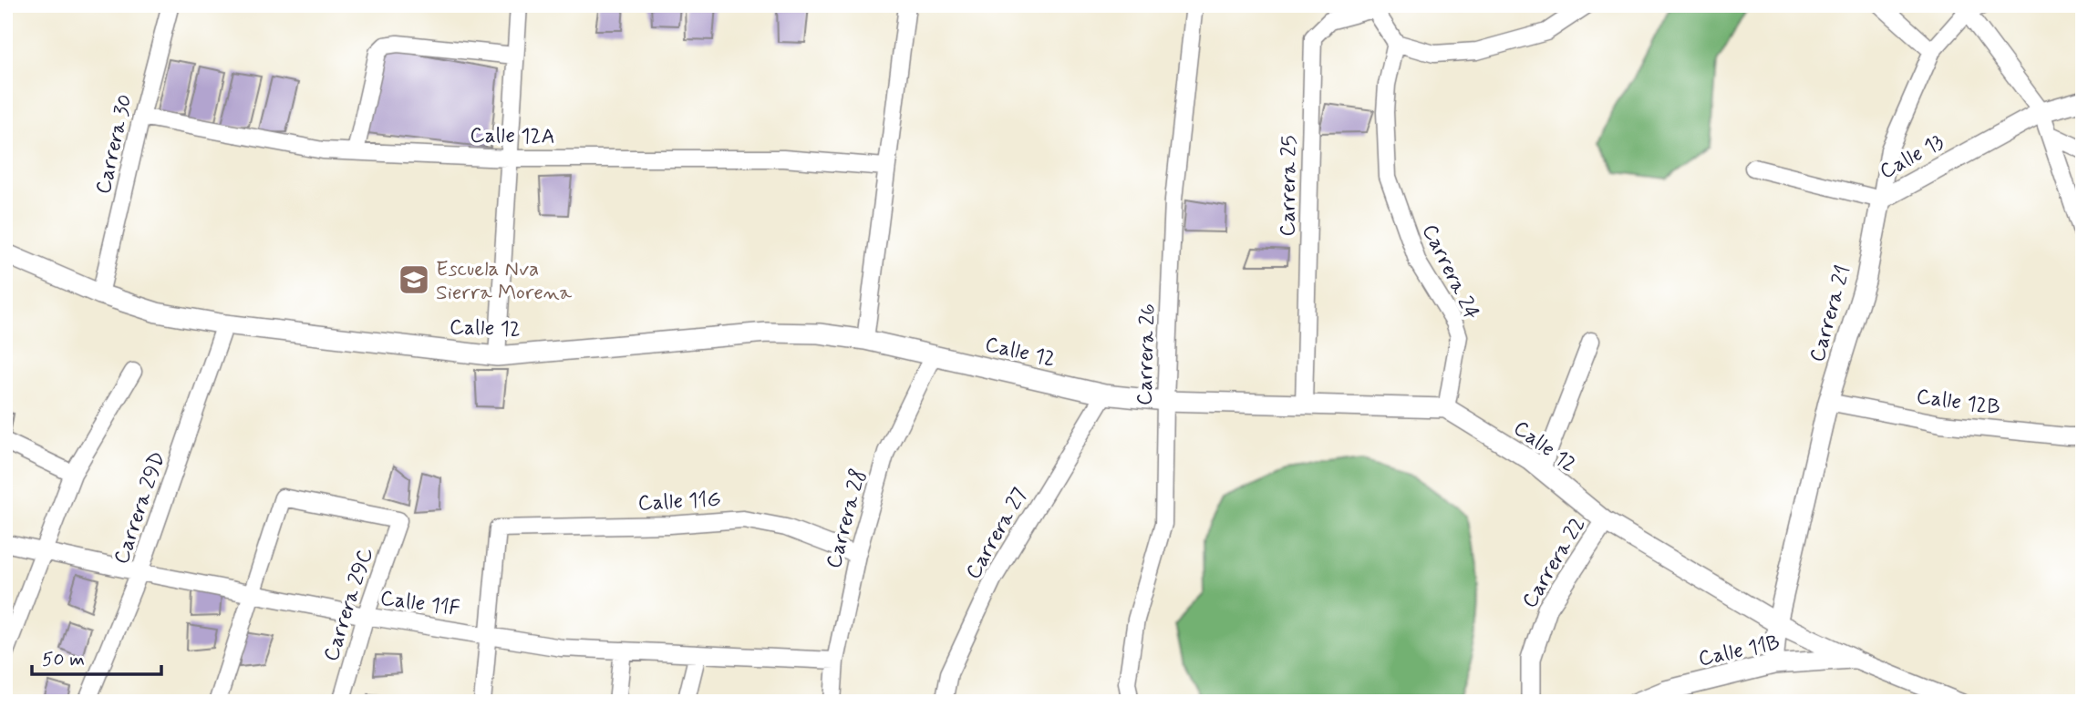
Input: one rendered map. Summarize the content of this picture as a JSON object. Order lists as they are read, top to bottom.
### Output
{
  "streets": {
    "street": [
      "Calle 12A",
      "Carrera 30",
      "Calle 13",
      "Carrera 25",
      "Carrera 24",
      "Carrera 21",
      "Calle 12",
      "Carrera 26",
      "Calle 12B",
      "Calle 11G",
      "Carrera 29D",
      "Carrera 28",
      "Carrera 27",
      "Carrera 22",
      "Calle 11F",
      "Carrera 29C",
      "Calle 11B"
    ]
  },
  "crossings": [
    ["Calle 12A", "Carrera 30"],
    ["Carrera 30", "Calle 12"],
    ["Calle 13", "Carrera 21"],
    ["Carrera 25", "Calle 12"],
    ["Carrera 24", "Calle 12"],
    ["Carrera 21", "Calle 12"],
    ["Carrera 21", "Calle 12B"],
    ["Carrera 21", "Calle 11B"],
    ["Calle 12", "Carrera 26"],
    ["Calle 12", "Carrera 29D"],
    ["Calle 12", "Carrera 28"],
    ["Calle 12", "Carrera 27"],
    ["Calle 12", "Carrera 22"],
    ["Calle 12", "Calle 11B"],
    ["Calle 11G", "Carrera 28"],
    ["Calle 11G", "Calle 11F"],
    ["Carrera 29D", "Calle 11F"],
    ["Carrera 28", "Calle 11F"],
    ["Calle 11F", "Carrera 29C"]
  ],
  "places": {
    "school or university": ["Escuela Nva Sierra Morena"]
  },
  "scale_bar": "50 m"
}
